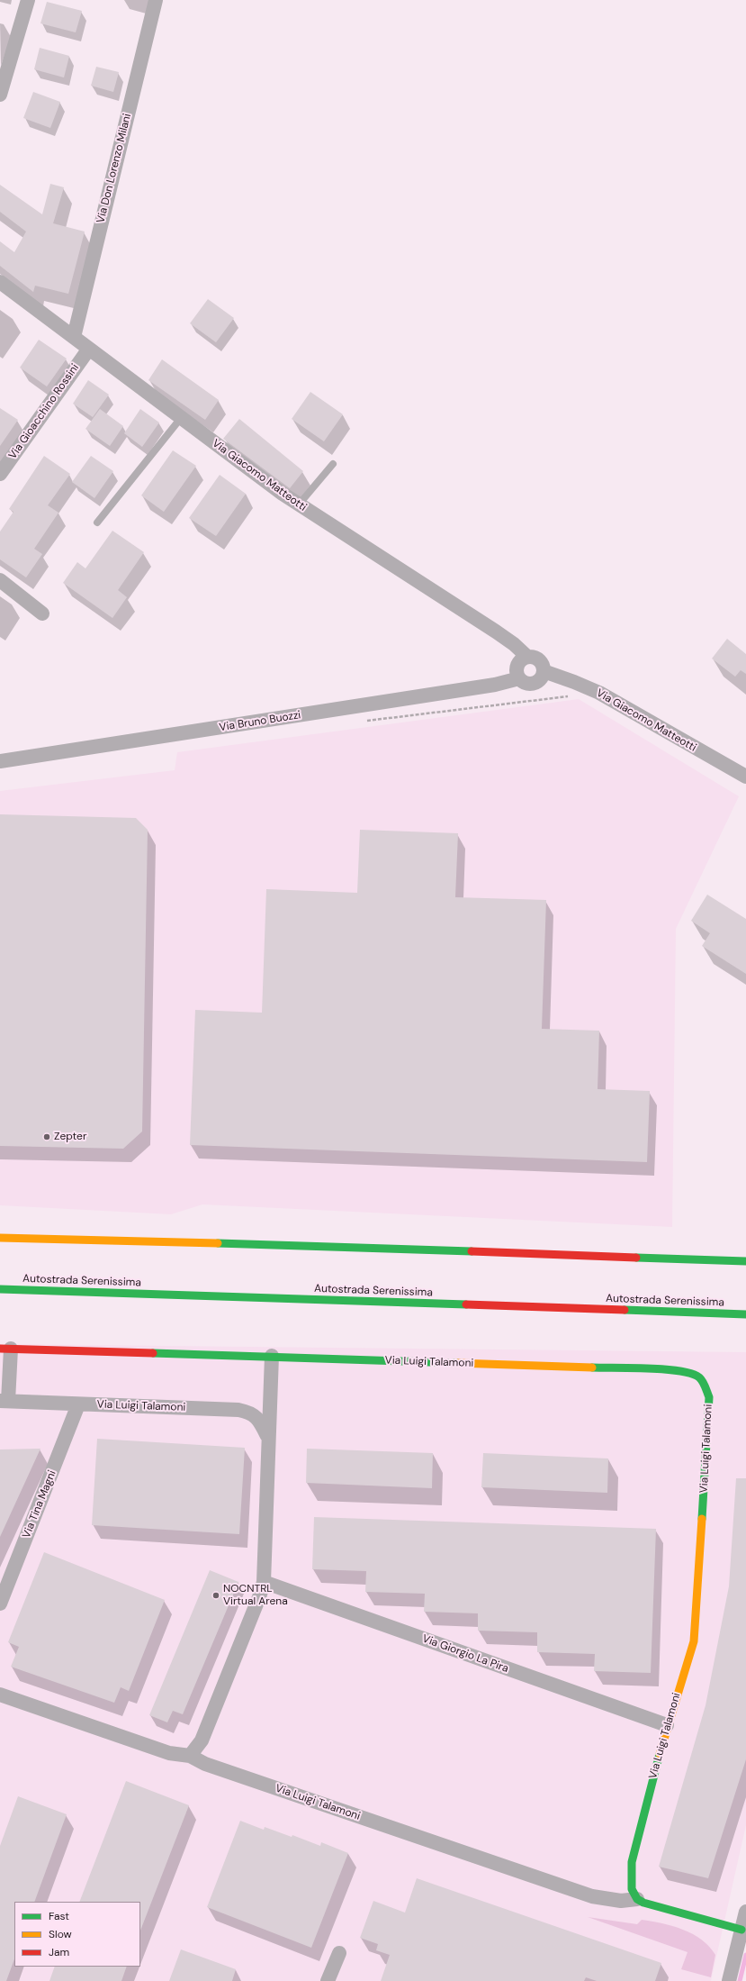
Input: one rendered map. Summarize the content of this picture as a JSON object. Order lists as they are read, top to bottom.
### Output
{
  "streets": {
    "main road": ["Autostrada Serenissima", "Via Luigi Talamoni"],
    "street": [
      "Via Don Lorenzo Milani",
      "Via Gioacchino Rossini",
      "Via Giacomo Matteotti",
      "Via Bruno Buozzi",
      "Via Tina Magni",
      "Via Giorgio La Pira"
    ]
  },
  "crossings": [
    ["Via Don Lorenzo Milani", "Via Giacomo Matteotti"],
    ["Via Gioacchino Rossini", "Via Giacomo Matteotti"],
    ["Via Giacomo Matteotti", "Via Bruno Buozzi"],
    ["Via Luigi Talamoni", "Via Tina Magni"],
    ["Via Luigi Talamoni", "Via Giorgio La Pira"]
  ],
  "places": ["Zepter", "NOCNTRL Virtual Arena"],
  "legend": ["Fast", "Slow", "Jam"]
}
